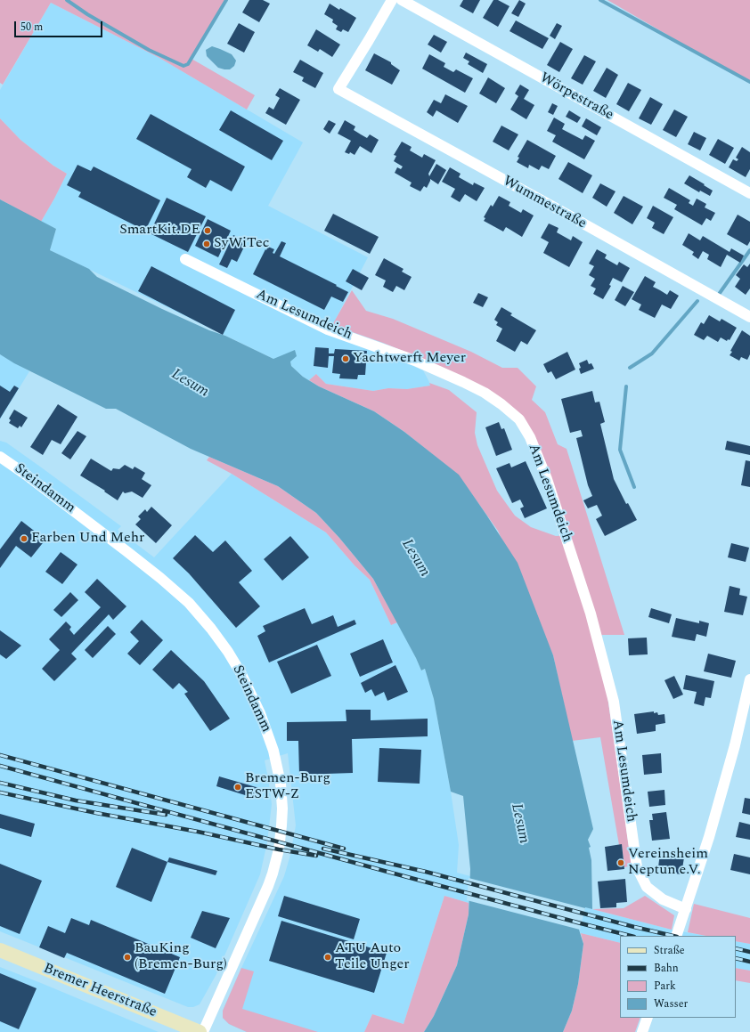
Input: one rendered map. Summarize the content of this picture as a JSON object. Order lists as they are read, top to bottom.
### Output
{
  "streets": {
    "main road": ["Bremer Heerstraße"],
    "street": [
      "Wörpestraße",
      "Wummestraße",
      "Am Lesumdeich",
      "Steindamm"
    ]
  },
  "water": ["Lesum"],
  "places": [
    "SmartKit.DE",
    "SyWiTec",
    "Yachtwerft Meyer",
    "Farben Und Mehr",
    "Bremen-Burg ESTW-Z",
    "Vereinsheim Neptun e.V.",
    "BauKing (Bremen-Burg)",
    "ATU Auto Teile Unger"
  ],
  "legend": [
    "Straße",
    "Bahn",
    "Park",
    "Wasser"
  ],
  "scale_bar": "50 m"
}
